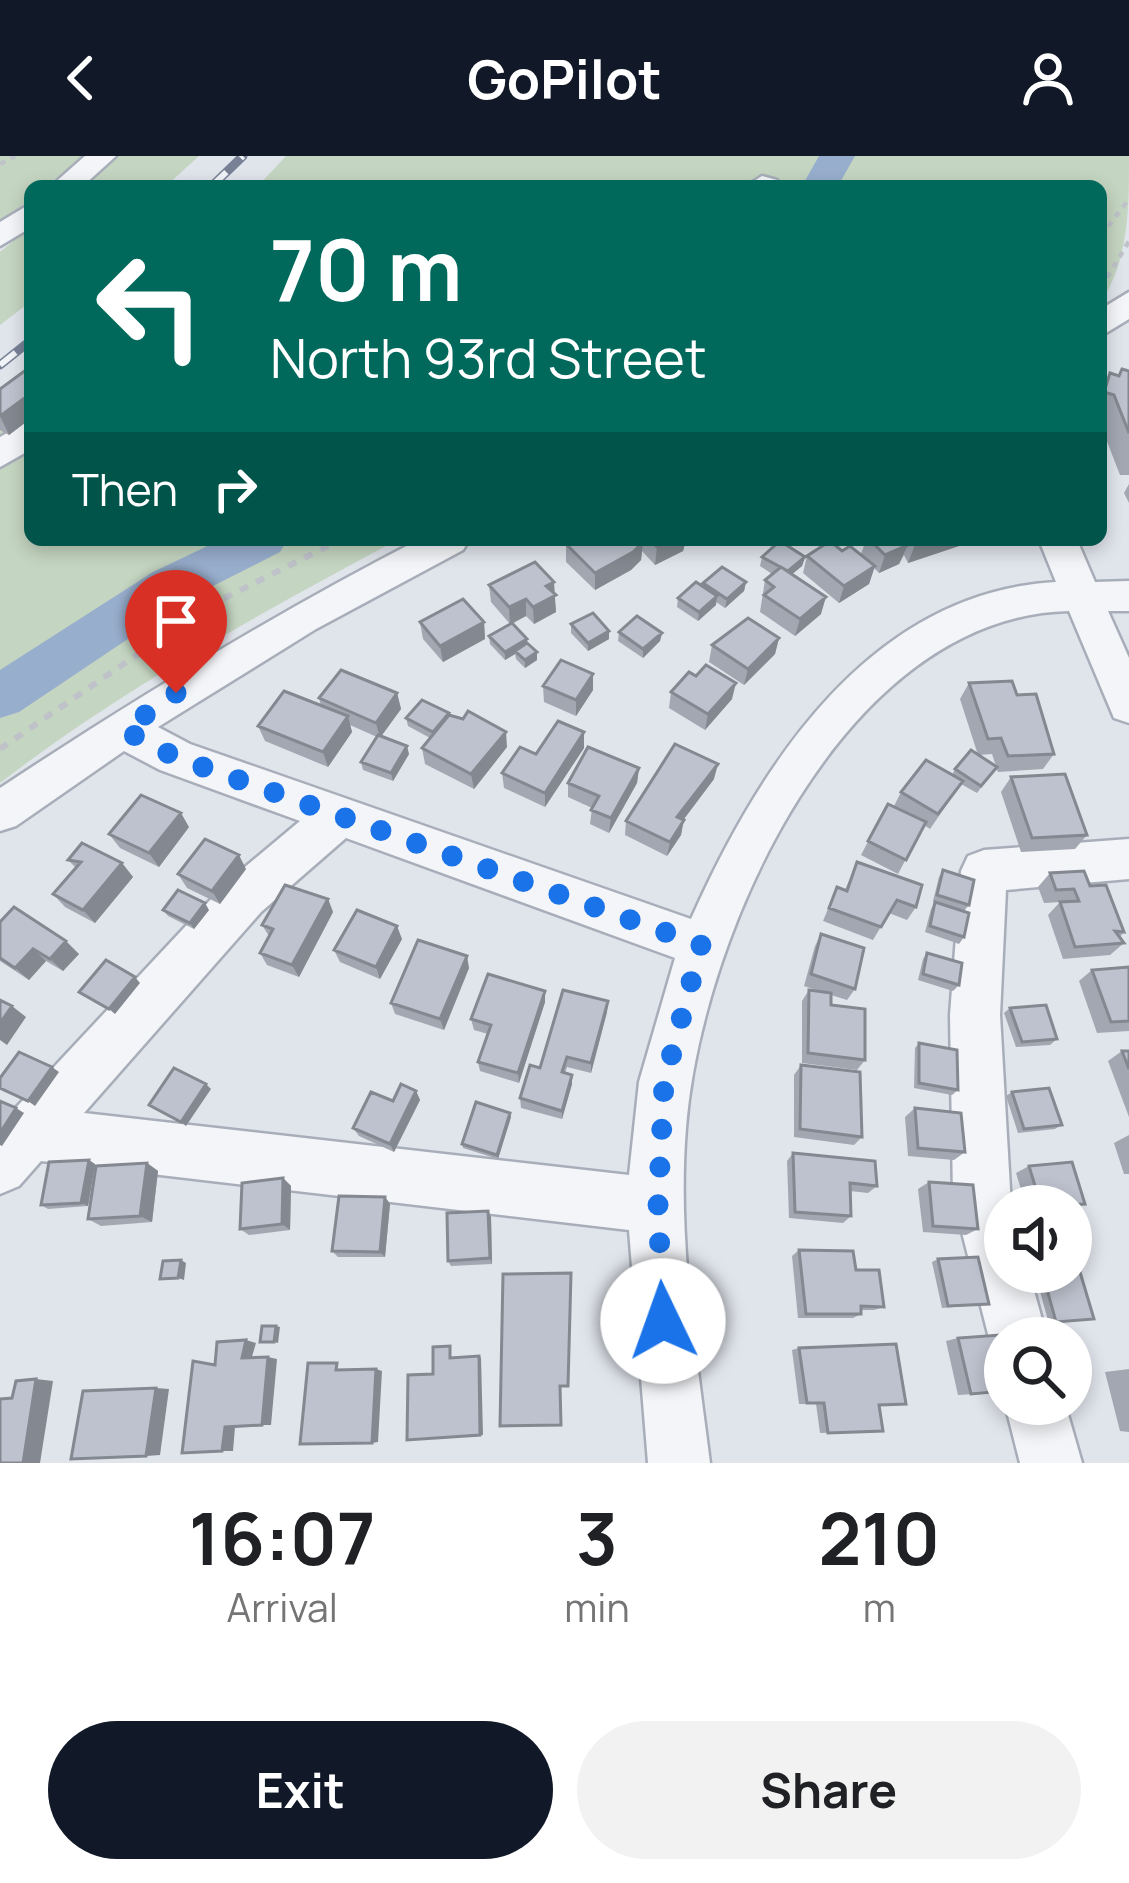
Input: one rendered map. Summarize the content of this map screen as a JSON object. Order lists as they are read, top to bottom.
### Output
{
  "page": {
    "header": "GoPilot",
    "turn": ["70 m", "North 93rd Street"],
    "then": "Then",
    "eta": [
      "16:07",
      "Arrival",
      "3",
      "min",
      "210",
      "m"
    ],
    "buttons": ["Exit", "Share"]
  }
}
